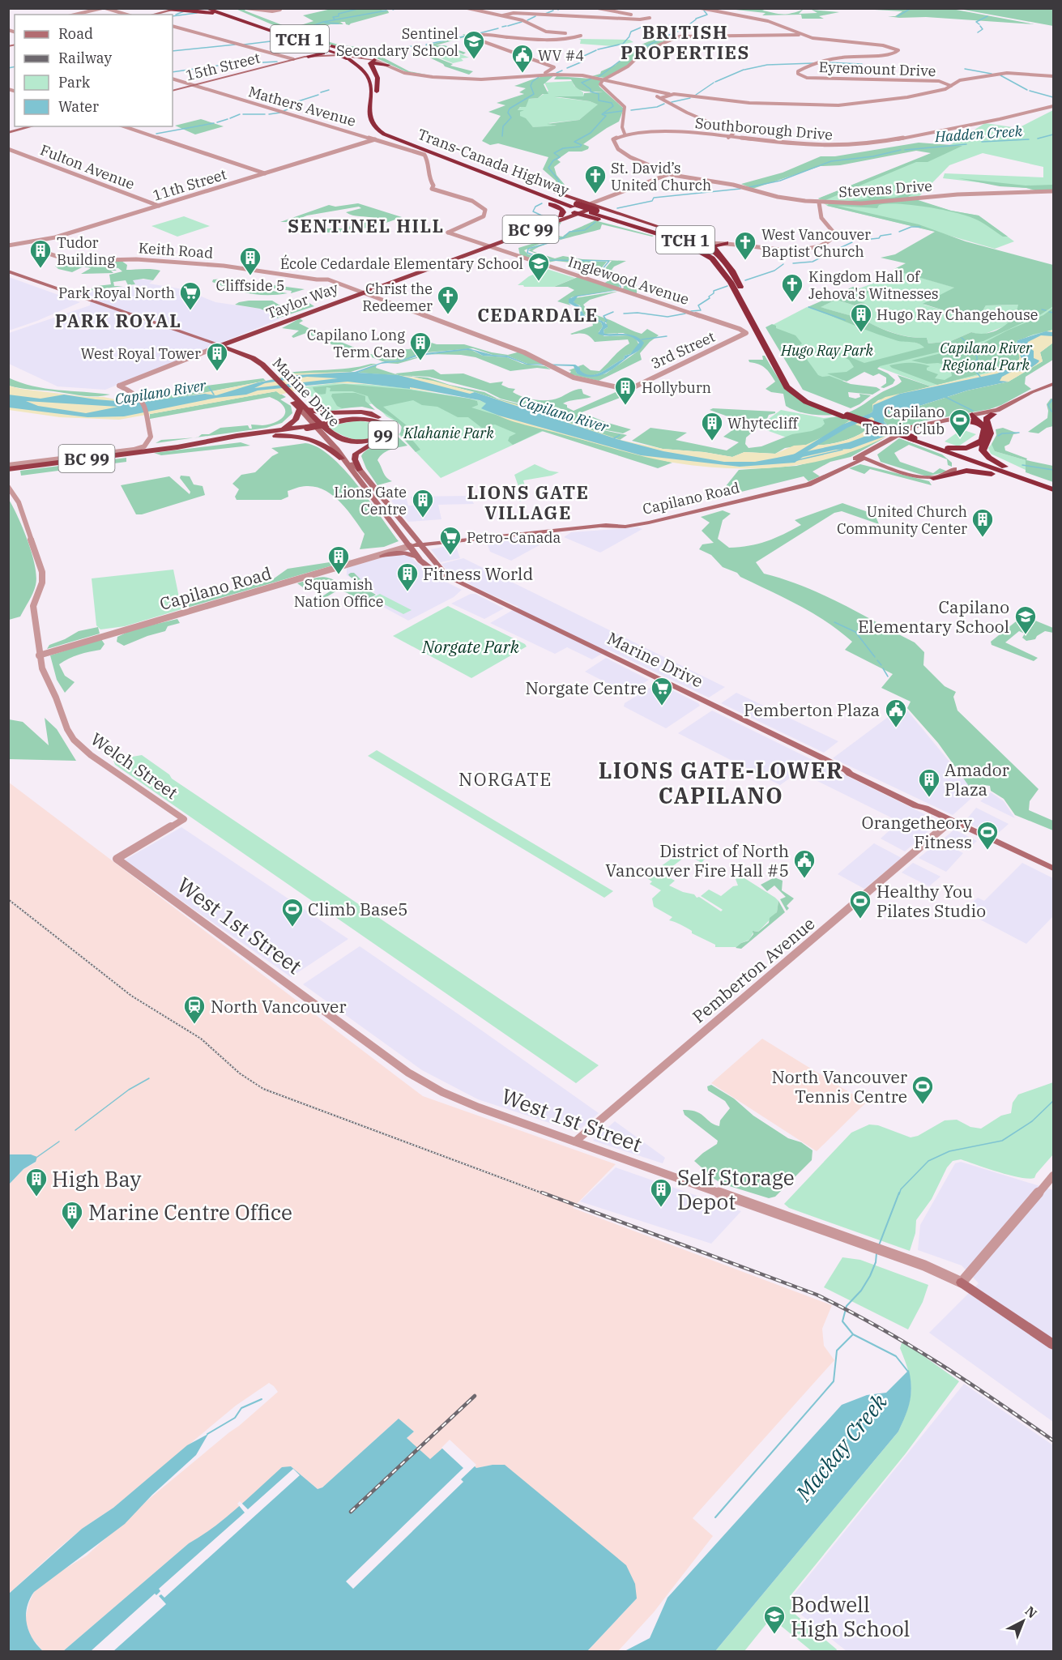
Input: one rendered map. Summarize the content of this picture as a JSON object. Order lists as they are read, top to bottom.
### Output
{
  "streets": {
    "highway": [
      "TCH 1",
      "Trans-Canada Highway",
      "BC 99",
      "Taylor Way",
      "Marine Drive",
      "99"
    ],
    "main road": ["15th Street", "Capilano Road", "West 1st Street"],
    "street": [
      "Eyremount Drive",
      "Mathers Avenue",
      "Southborough Drive",
      "Fulton Avenue",
      "11th Street",
      "Stevens Drive",
      "Keith Road",
      "Inglewood Avenue",
      "3rd Street",
      "Welch Street",
      "Pemberton Avenue"
    ]
  },
  "crossings": [
    ["15th Street", "Mathers Avenue"],
    ["Mathers Avenue", "11th Street"],
    ["Mathers Avenue", "Inglewood Avenue"],
    ["Trans-Canada Highway", "Taylor Way"],
    ["Fulton Avenue", "11th Street"],
    ["11th Street", "Keith Road"],
    ["BC 99", "99"],
    ["Keith Road", "Taylor Way"],
    ["Inglewood Avenue", "Taylor Way"],
    ["Inglewood Avenue", "3rd Street"],
    ["Taylor Way", "3rd Street"],
    ["Taylor Way", "Marine Drive"],
    ["Marine Drive", "99"],
    ["Marine Drive", "Capilano Road"],
    ["Marine Drive", "Pemberton Avenue"],
    ["Capilano Road", "Welch Street"],
    ["Welch Street", "West 1st Street"],
    ["West 1st Street", "Pemberton Avenue"]
  ],
  "districts": [
    "BRITISH PROPERTIES",
    "SENTINEL HILL",
    "CEDARDALE",
    "PARK ROYAL",
    "LIONS GATE VILLAGE",
    "LIONS GATE-LOWER CAPILANO",
    "NORGATE"
  ],
  "water": ["Hadden Creek", "Capilano River", "Mackay Creek"],
  "parks": [
    "Capilano River Regional Park",
    "Hugo Ray Park",
    "Klahanie Park",
    "Norgate Park"
  ],
  "places": {
    "school or university": [
      "Sentinel Secondary School",
      "École Cedardale Elementary School",
      "Capilano Elementary School",
      "Bodwell High School"
    ],
    "public building": ["WV #4", "Pemberton Plaza", "District of North Vancouver Fire Hall #5"],
    "church": [
      "St. David’s United Church",
      "West Vancouver Baptist Church",
      "Kingdom Hall of Jehova's Witnesses",
      "Christ the Redeemer"
    ],
    "building": [
      "Tudor Building",
      "Cliffside 5",
      "Hugo Ray Changehouse",
      "Capilano Long Term Care",
      "West Royal Tower",
      "Hollyburn",
      "Whytecliff",
      "Lions Gate Centre",
      "United Church Community Center",
      "Squamish Nation Office",
      "Fitness World",
      "Amador Plaza",
      "High Bay",
      "Self Storage Depot",
      "Marine Centre Office"
    ],
    "supermarket": ["Park Royal North", "Petro-Canada", "Norgate Centre"],
    "sports": [
      "Capilano Tennis Club",
      "Orangetheory Fitness",
      "Healthy You Pilates Studio",
      "Climb Base5",
      "North Vancouver Tennis Centre"
    ],
    "station": ["North Vancouver"]
  },
  "legend": [
    "Road",
    "Railway",
    "Park",
    "Water"
  ],
  "north": "top right"
}
